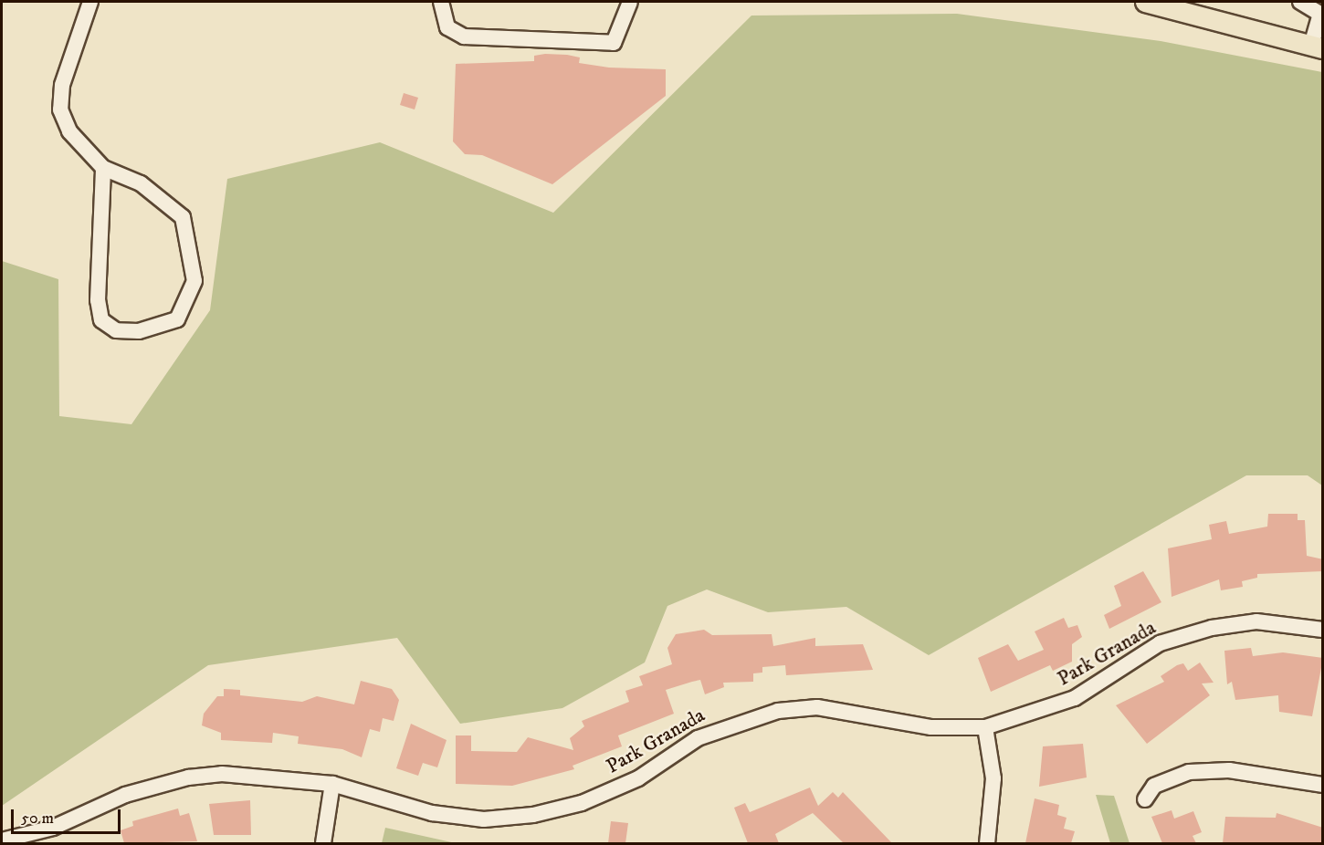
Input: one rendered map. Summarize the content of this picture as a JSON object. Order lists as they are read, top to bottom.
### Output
{
  "streets": {
    "street": ["Park Granada"]
  },
  "scale_bar": "50 m"
}
